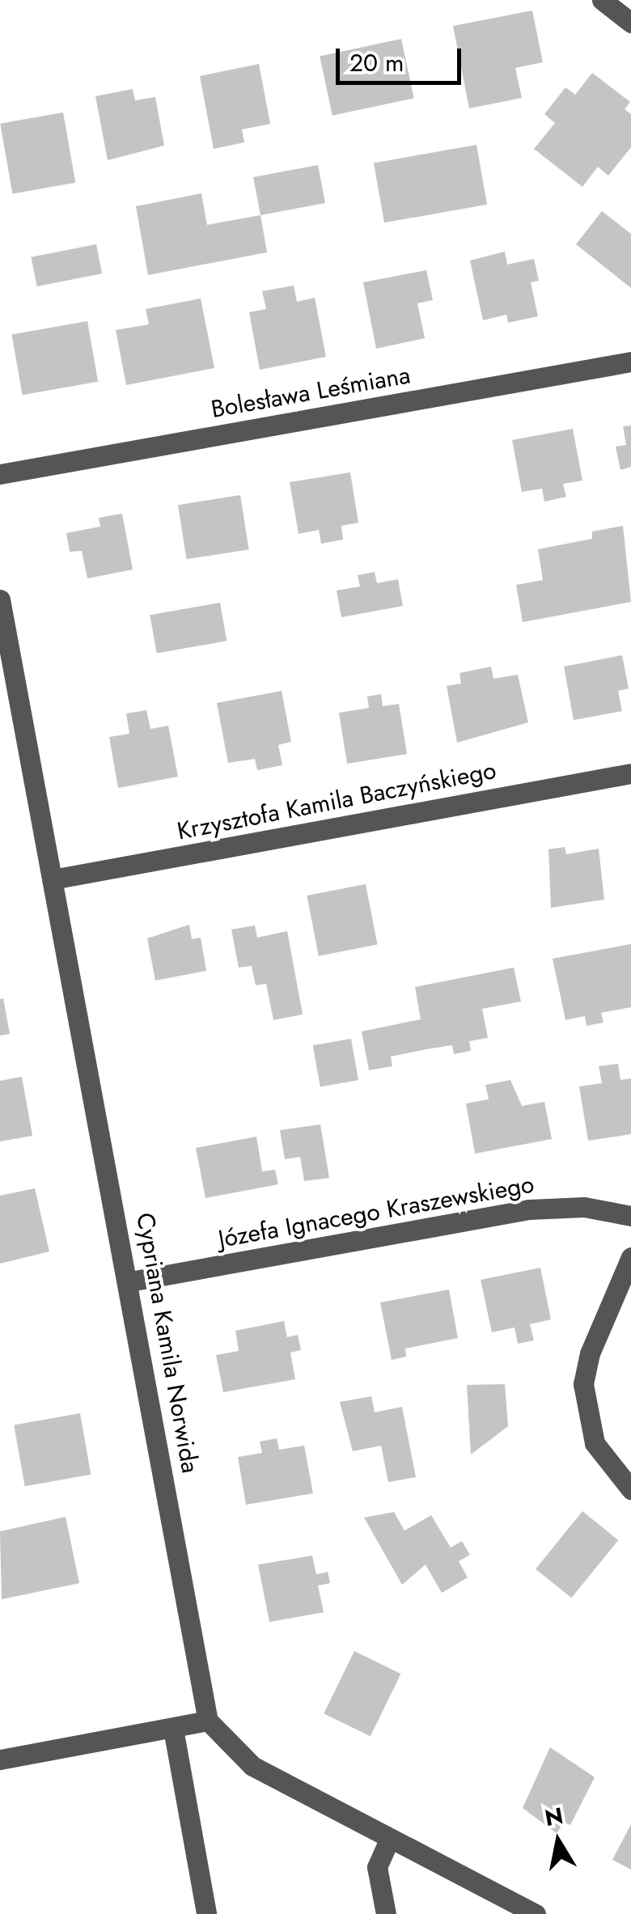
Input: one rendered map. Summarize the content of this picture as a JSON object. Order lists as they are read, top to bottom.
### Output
{
  "streets": {
    "street": [
      "Bolesława Leśmiana",
      "Krzysztofa Kamila Baczyńskiego",
      "Józefa Ignacego Kraszewskiego",
      "Cypriana Kamila Norwida"
    ]
  },
  "crossings": [
    ["Krzysztofa Kamila Baczyńskiego", "Cypriana Kamila Norwida"],
    ["Józefa Ignacego Kraszewskiego", "Cypriana Kamila Norwida"]
  ],
  "scale_bar": "20 m",
  "north": "top"
}
